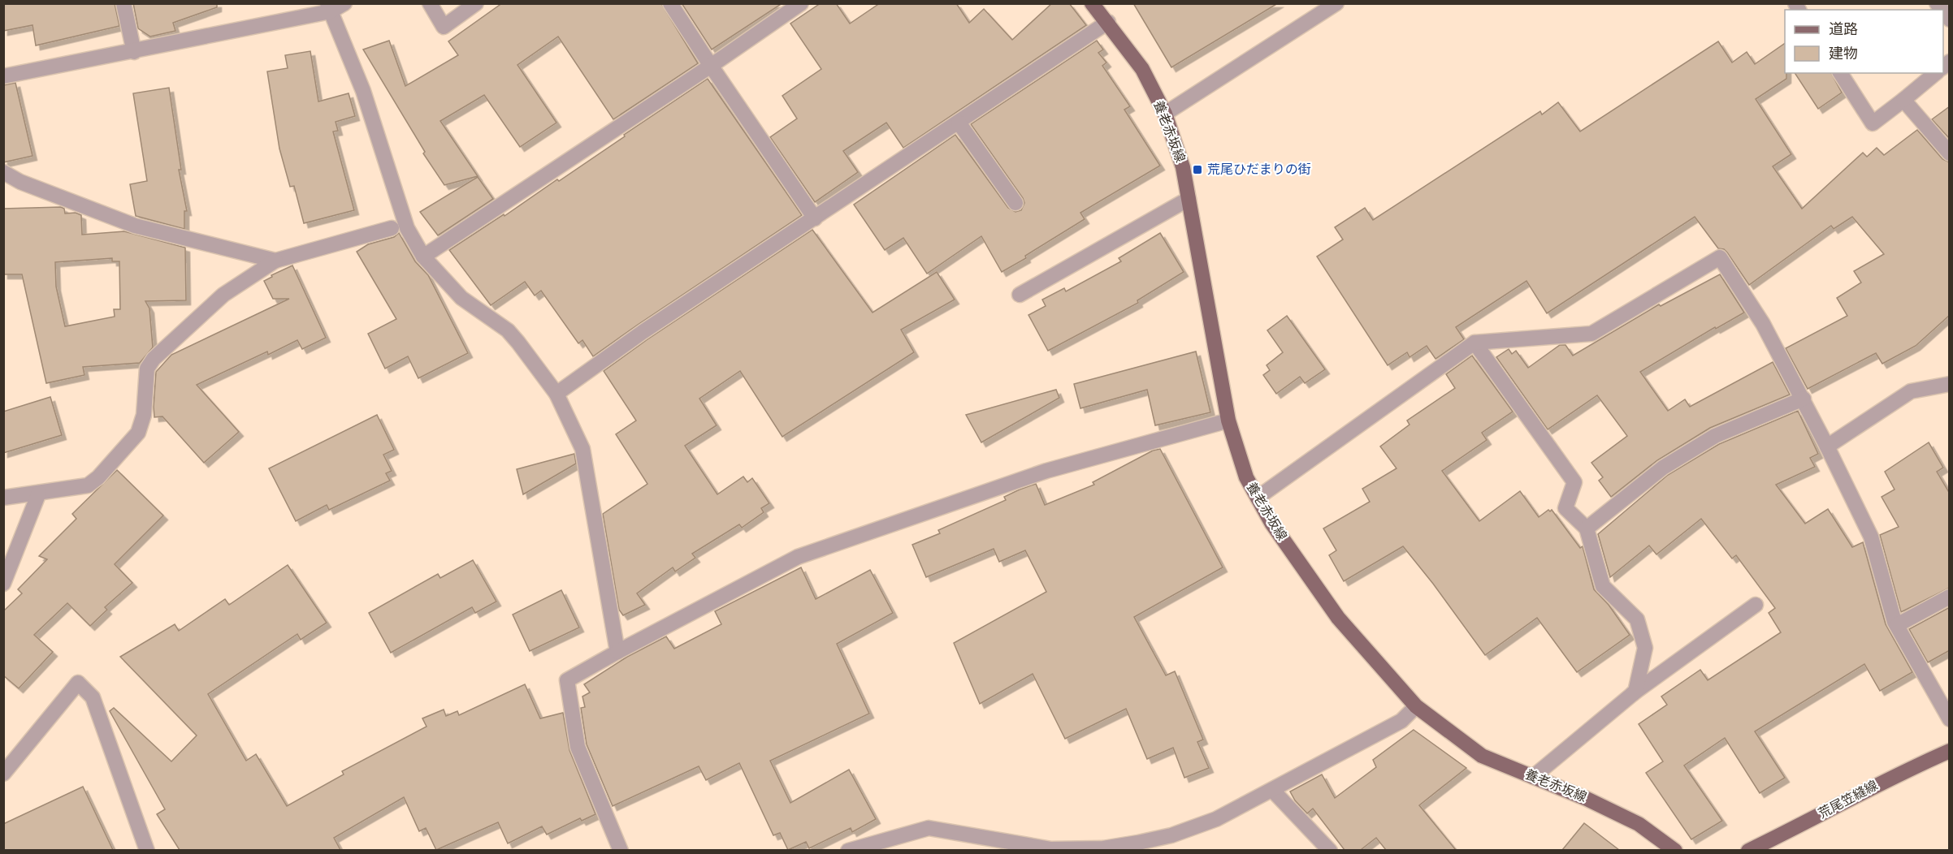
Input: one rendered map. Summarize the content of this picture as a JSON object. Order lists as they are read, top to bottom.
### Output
{
  "streets": {
    "main road": ["養老赤坂線", "荒尾笠縫線"]
  },
  "places": {
    "transit": ["荒尾ひだまりの街"]
  },
  "legend": ["道路", "建物"]
}
